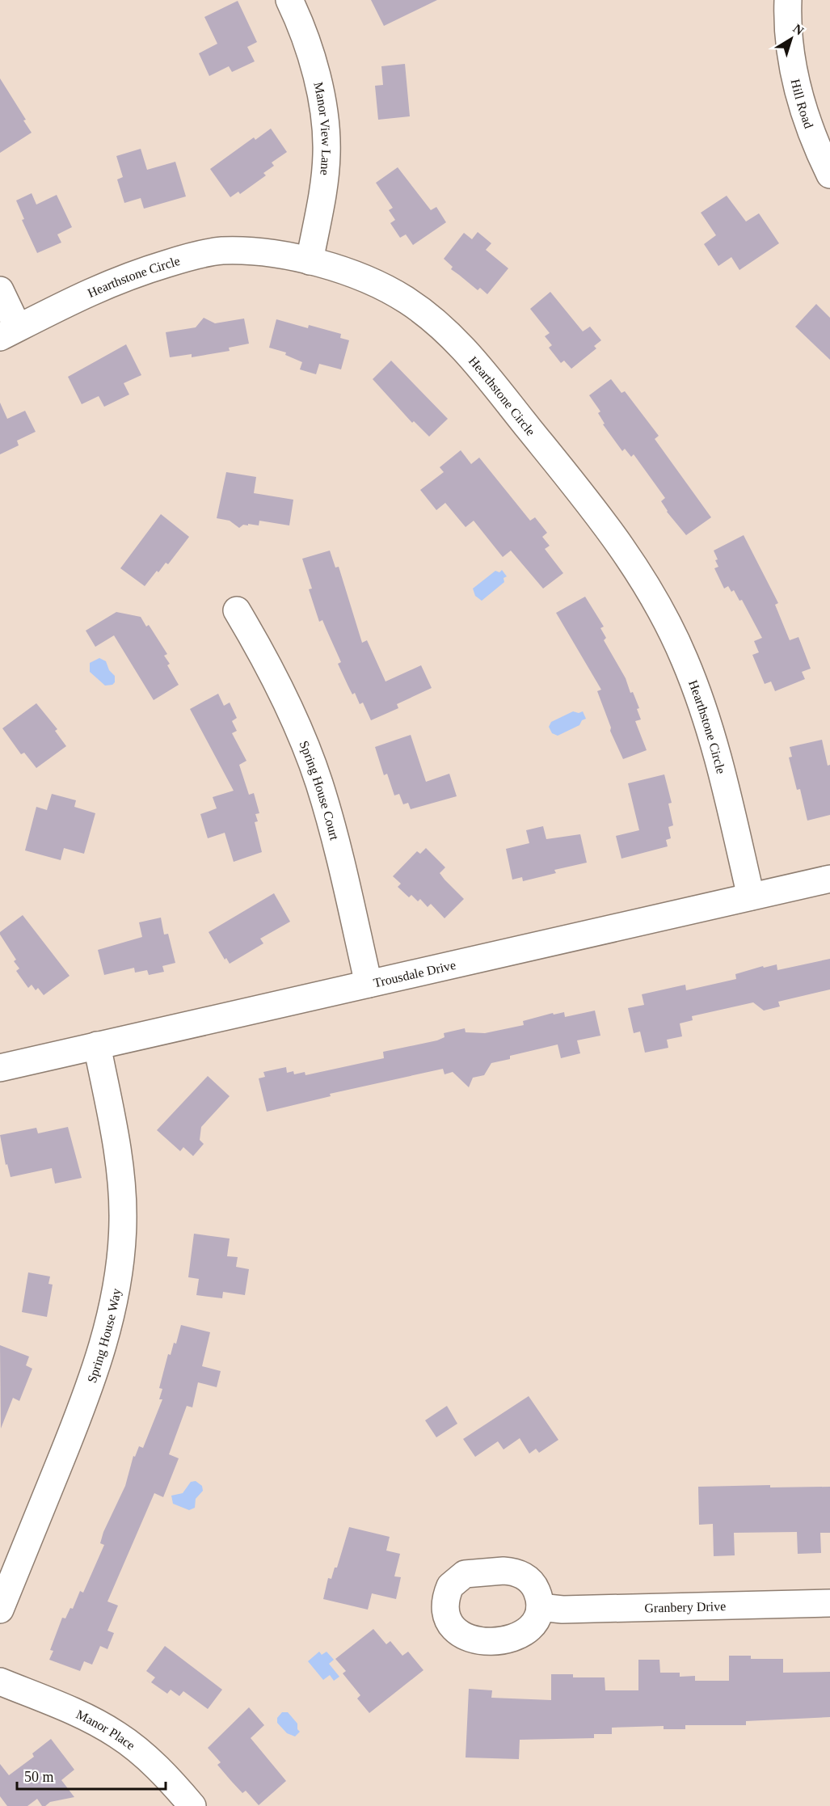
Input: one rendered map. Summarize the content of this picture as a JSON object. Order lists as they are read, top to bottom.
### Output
{
  "streets": {
    "street": [
      "Hill Road",
      "Manor View Lane",
      "Hearthstone Circle",
      "Spring House Court",
      "Trousdale Drive",
      "Spring House Way",
      "Granbery Drive",
      "Manor Place"
    ]
  },
  "crossings": [
    ["Manor View Lane", "Hearthstone Circle"],
    ["Hearthstone Circle", "Trousdale Drive"],
    ["Spring House Court", "Trousdale Drive"],
    ["Trousdale Drive", "Spring House Way"]
  ],
  "scale_bar": "50 m",
  "north": "top right"
}
